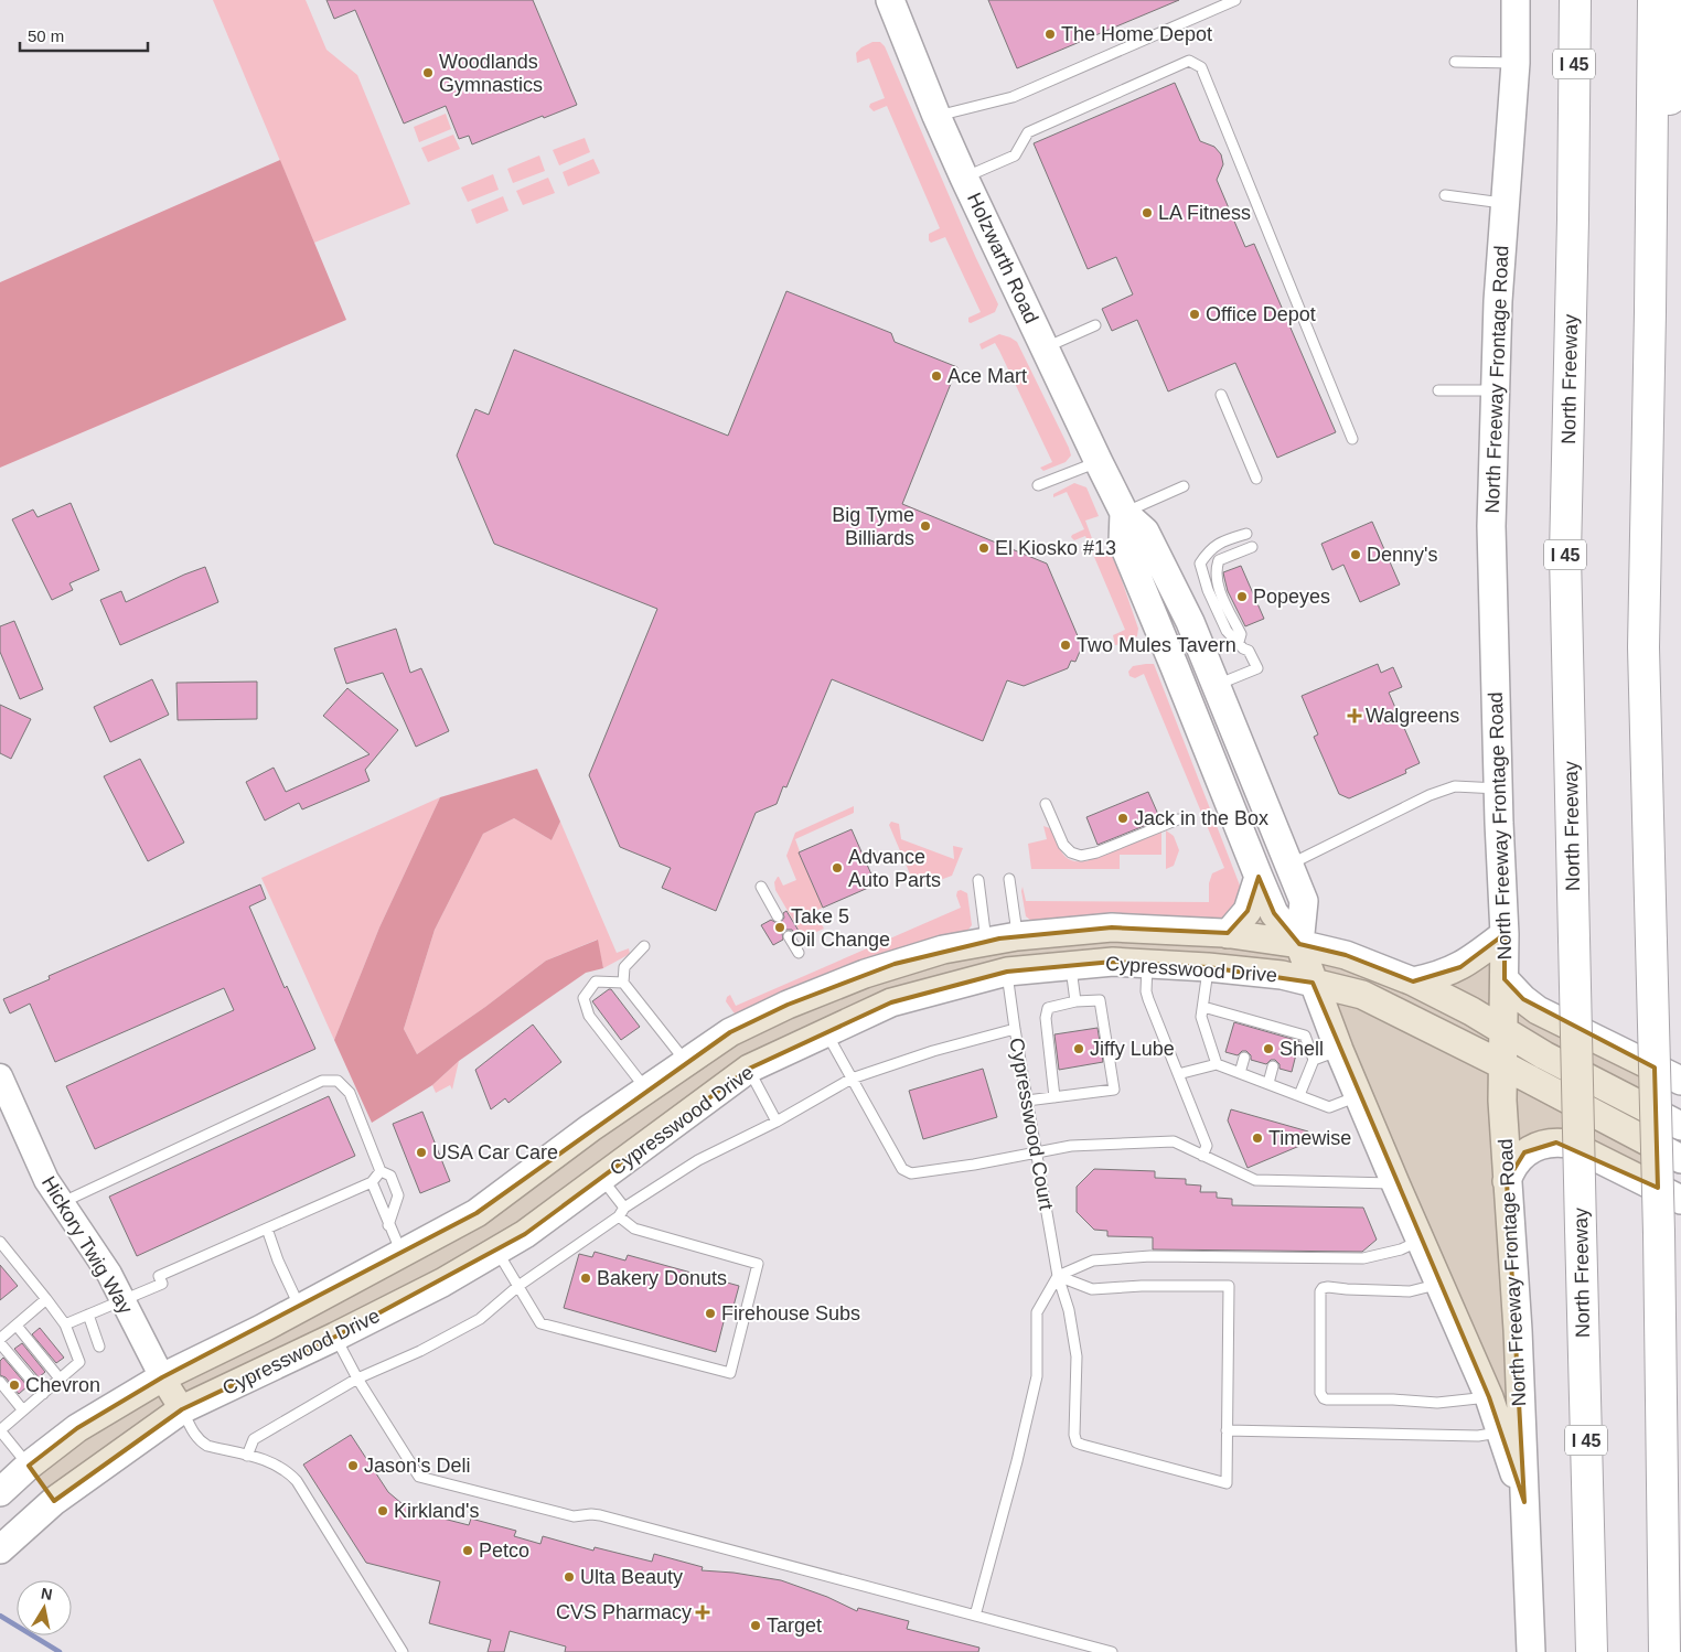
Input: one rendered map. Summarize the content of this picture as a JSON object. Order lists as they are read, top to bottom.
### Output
{
  "streets": {
    "highway": ["I 45", "North Freeway"],
    "main road": ["Holzwarth Road", "North Freeway Frontage Road", "Cypresswood Drive"],
    "street": ["Hickory Twig Way"],
    "lane": ["Cypresswood Court"]
  },
  "crossings": [
    ["Holzwarth Road", "North Freeway Frontage Road"],
    ["Holzwarth Road", "Cypresswood Drive"],
    ["North Freeway Frontage Road", "Cypresswood Drive"],
    ["Cypresswood Drive", "Cypresswood Court"],
    ["Cypresswood Drive", "Hickory Twig Way"]
  ],
  "places": {
    "other": [
      "The Home Depot",
      "Woodlands Gymnastics",
      "LA Fitness",
      "Office Depot",
      "Ace Mart",
      "Big Tyme Billiards",
      "El Kiosko #13",
      "Denny's",
      "Popeyes",
      "Two Mules Tavern",
      "Jack in the Box",
      "Advance Auto Parts",
      "Take 5 Oil Change",
      "Jiffy Lube",
      "Shell",
      "Timewise",
      "USA Car Care",
      "Bakery Donuts",
      "Firehouse Subs",
      "Chevron",
      "Jason's Deli",
      "Kirkland's",
      "Petco",
      "Ulta Beauty",
      "Target"
    ],
    "health": ["Walgreens", "CVS Pharmacy"]
  },
  "scale_bar": "50 m",
  "north": "top"
}
